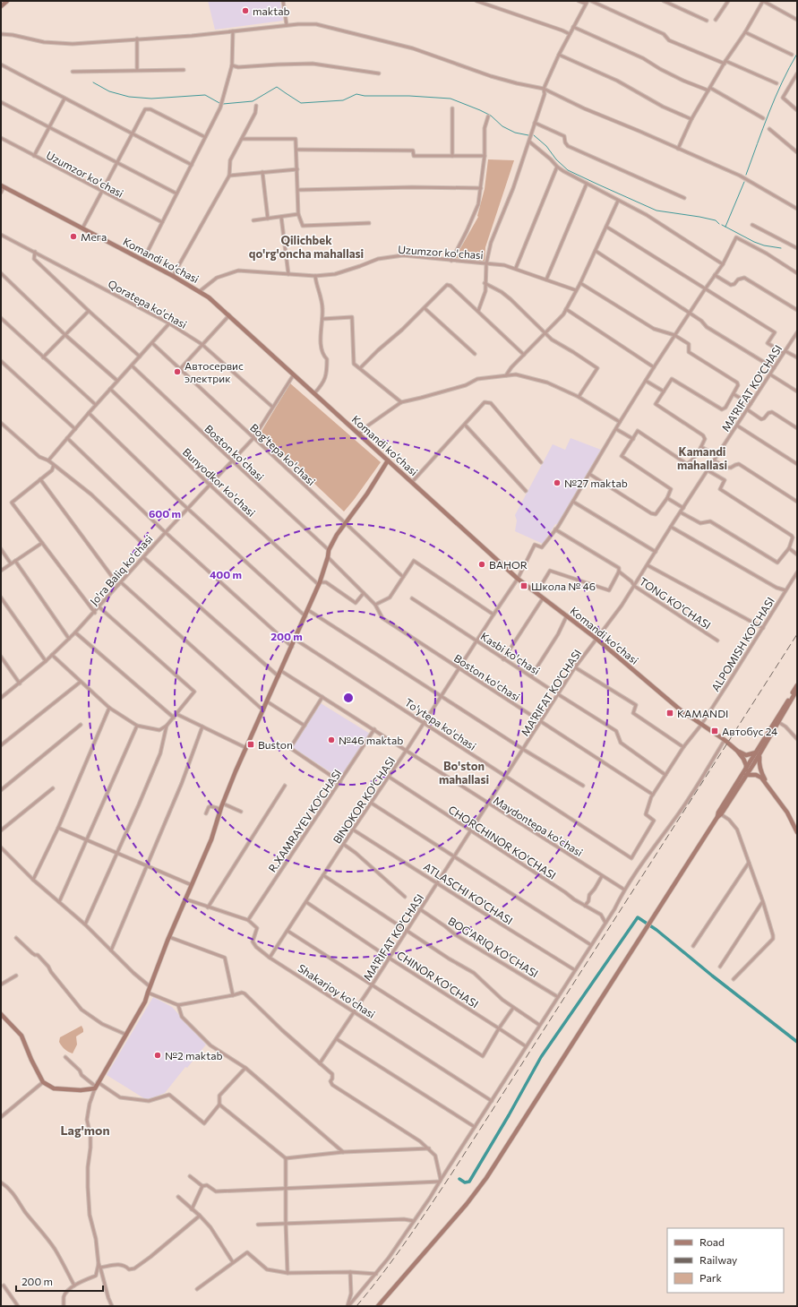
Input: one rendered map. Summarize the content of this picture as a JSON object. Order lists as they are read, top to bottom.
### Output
{
  "streets": {
    "main road": ["Komandi ko‘chasi"],
    "street": [
      "Uzumzor ko'chasi",
      "Qoratepa ko'chasi",
      "MA'RIFAT KO'CHASI",
      "Boston ko'chasi",
      "Bog'tepa ko'chasi",
      "Bunyodkor ko'chasi",
      "Jo'ra Baliq ko'chasi",
      "TONG KO'CHASI",
      "ALPOMISH KO'CHASI",
      "Kasbi ko'chasi",
      "To'ytepa ko'chasi",
      "BINOKOR KO'CHASI",
      "R.XAMRAYEV KO'CHASI",
      "Maydontepa ko'chasi",
      "CHORCHINOR KO'CHASI",
      "ATLASCHI KO'CHASI",
      "BOG'ARIQ KO'CHASI",
      "CHINOR KO'CHASI",
      "Shakarjoy ko'chasi"
    ]
  },
  "crossings": [
    ["Uzumzor ko'chasi", "Komandi ko‘chasi"],
    ["Komandi ko‘chasi", "MA'RIFAT KO'CHASI"],
    ["Komandi ko‘chasi", "Jo'ra Baliq ko'chasi"],
    ["Komandi ko‘chasi", "ALPOMISH KO'CHASI"],
    ["Komandi ko‘chasi", "BINOKOR KO'CHASI"],
    ["Qoratepa ko'chasi", "Jo'ra Baliq ko'chasi"],
    ["MA'RIFAT KO'CHASI", "Boston ko'chasi"],
    ["MA'RIFAT KO'CHASI", "TONG KO'CHASI"],
    ["MA'RIFAT KO'CHASI", "Kasbi ko'chasi"],
    ["MA'RIFAT KO'CHASI", "To'ytepa ko'chasi"],
    ["MA'RIFAT KO'CHASI", "Maydontepa ko'chasi"],
    ["MA'RIFAT KO'CHASI", "CHORCHINOR KO'CHASI"],
    ["MA'RIFAT KO'CHASI", "ATLASCHI KO'CHASI"],
    ["MA'RIFAT KO'CHASI", "BOG'ARIQ KO'CHASI"],
    ["MA'RIFAT KO'CHASI", "CHINOR KO'CHASI"],
    ["MA'RIFAT KO'CHASI", "Shakarjoy ko'chasi"],
    ["Boston ko'chasi", "Bunyodkor ko'chasi"],
    ["Boston ko'chasi", "Jo'ra Baliq ko'chasi"],
    ["Boston ko'chasi", "ALPOMISH KO'CHASI"],
    ["Boston ko'chasi", "BINOKOR KO'CHASI"],
    ["Bog'tepa ko'chasi", "Jo'ra Baliq ko'chasi"],
    ["Bunyodkor ko'chasi", "Jo'ra Baliq ko'chasi"],
    ["TONG KO'CHASI", "BINOKOR KO'CHASI"],
    ["ALPOMISH KO'CHASI", "Kasbi ko'chasi"],
    ["ALPOMISH KO'CHASI", "To'ytepa ko'chasi"],
    ["Kasbi ko'chasi", "BINOKOR KO'CHASI"],
    ["To'ytepa ko'chasi", "BINOKOR KO'CHASI"],
    ["BINOKOR KO'CHASI", "Maydontepa ko'chasi"],
    ["BINOKOR KO'CHASI", "CHORCHINOR KO'CHASI"],
    ["BINOKOR KO'CHASI", "ATLASCHI KO'CHASI"],
    ["BINOKOR KO'CHASI", "CHINOR KO'CHASI"],
    ["BINOKOR KO'CHASI", "Shakarjoy ko'chasi"],
    ["R.XAMRAYEV KO'CHASI", "Maydontepa ko'chasi"],
    ["R.XAMRAYEV KO'CHASI", "Shakarjoy ko'chasi"]
  ],
  "districts": [
    "Qilichbek qo'rg'oncha mahallasi",
    "Kamandi mahallasi",
    "Bo'ston mahallasi",
    "Lag'mon"
  ],
  "places": {
    "other": [
      "maktab",
      "Мега",
      "Автосервис электрик",
      "№27 maktab",
      "BAHOR",
      "№46 maktab",
      "№2 maktab"
    ],
    "transit": [
      "Школа № 46",
      "KAMANDI",
      "Автобус 24",
      "Buston"
    ]
  },
  "legend": ["Road", "Railway", "Park"],
  "scale_bar": "200 m",
  "rings": ["600 m", "400 m", "200 m"]
}
